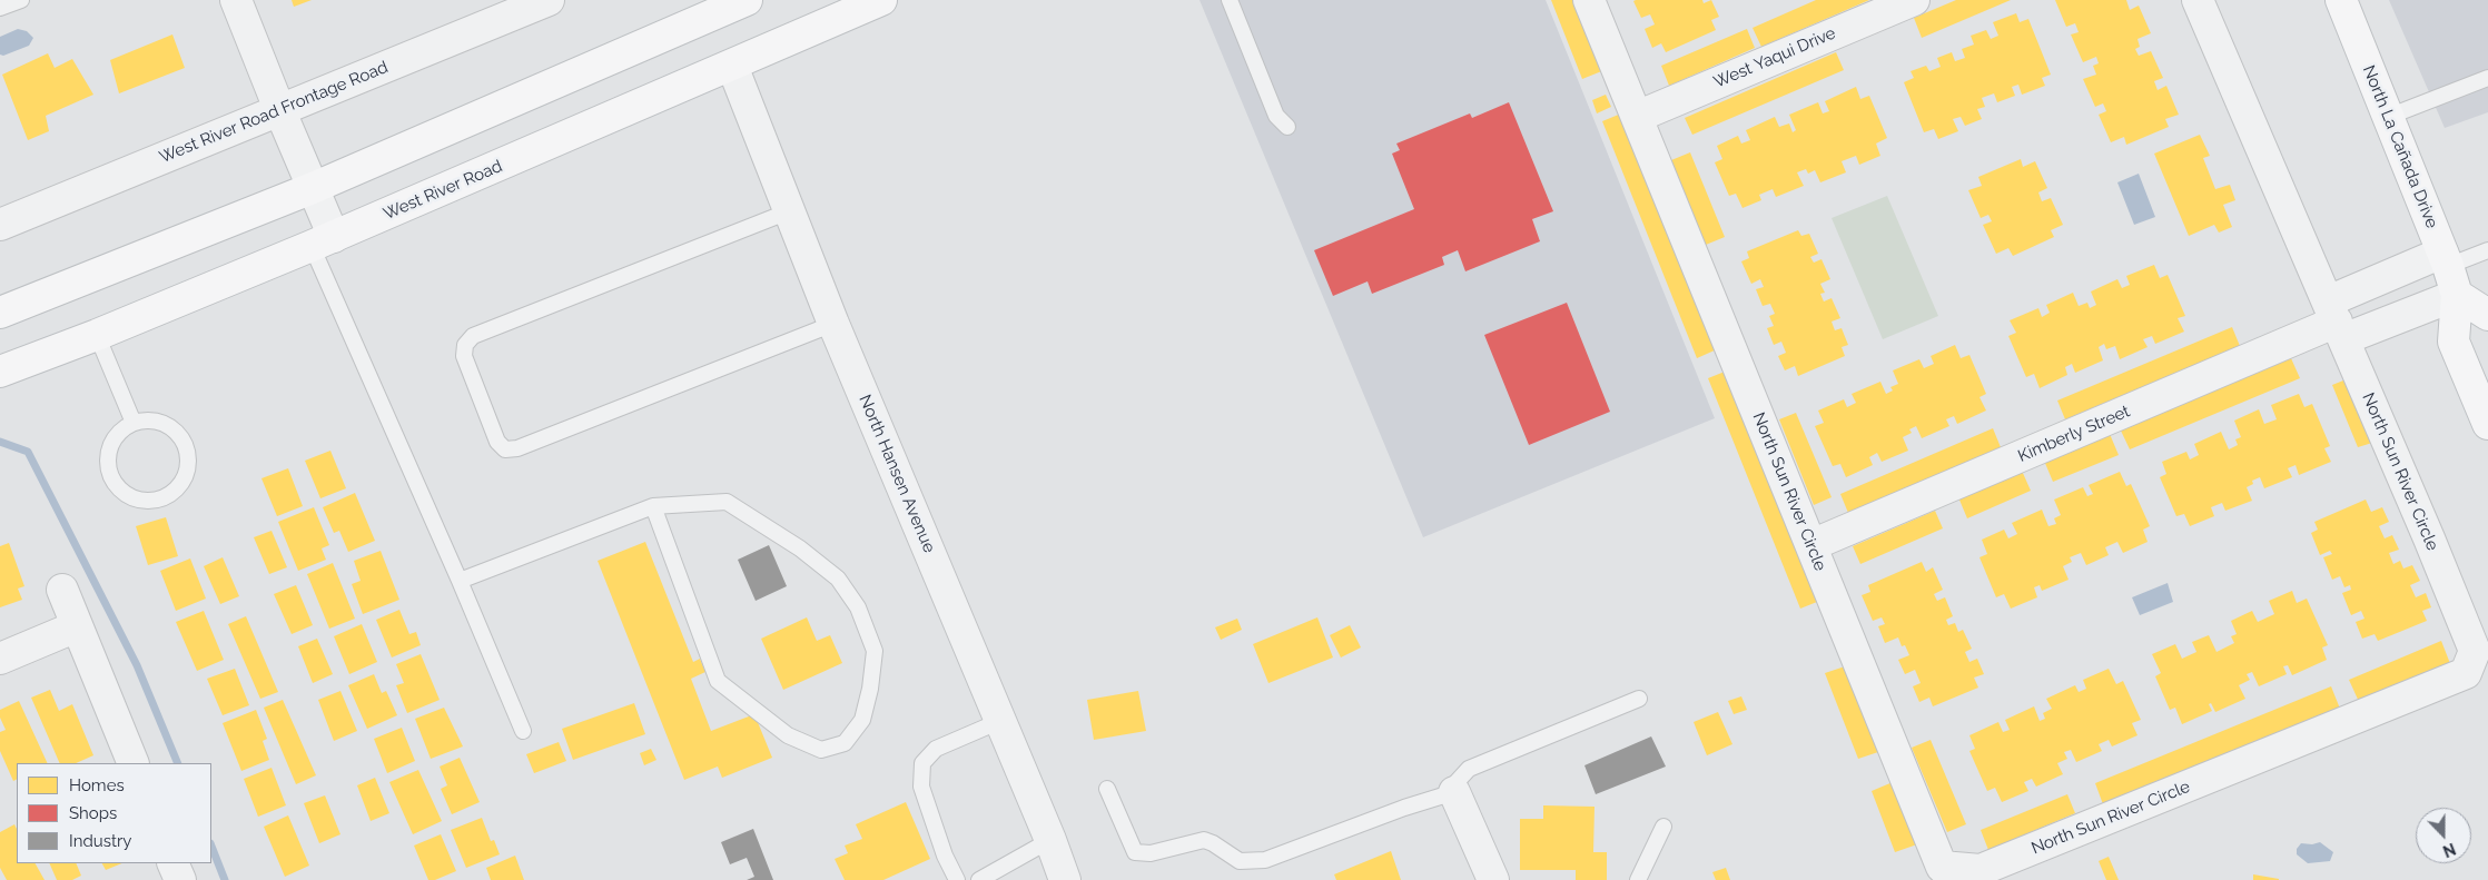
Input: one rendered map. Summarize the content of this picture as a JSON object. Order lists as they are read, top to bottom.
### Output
{
  "streets": {
    "main road": ["North La Cañada Drive", "West River Road"],
    "street": [
      "West Yaqui Drive",
      "West River Road Frontage Road",
      "Kimberly Street",
      "North Sun River Circle",
      "North Hansen Avenue"
    ]
  },
  "crossings": [
    ["West Yaqui Drive", "North Sun River Circle"],
    ["North La Cañada Drive", "Kimberly Street"],
    ["West River Road", "North Hansen Avenue"],
    ["Kimberly Street", "North Sun River Circle"]
  ],
  "legend": ["Homes", "Shops", "Industry"],
  "north": "bottom"
}
